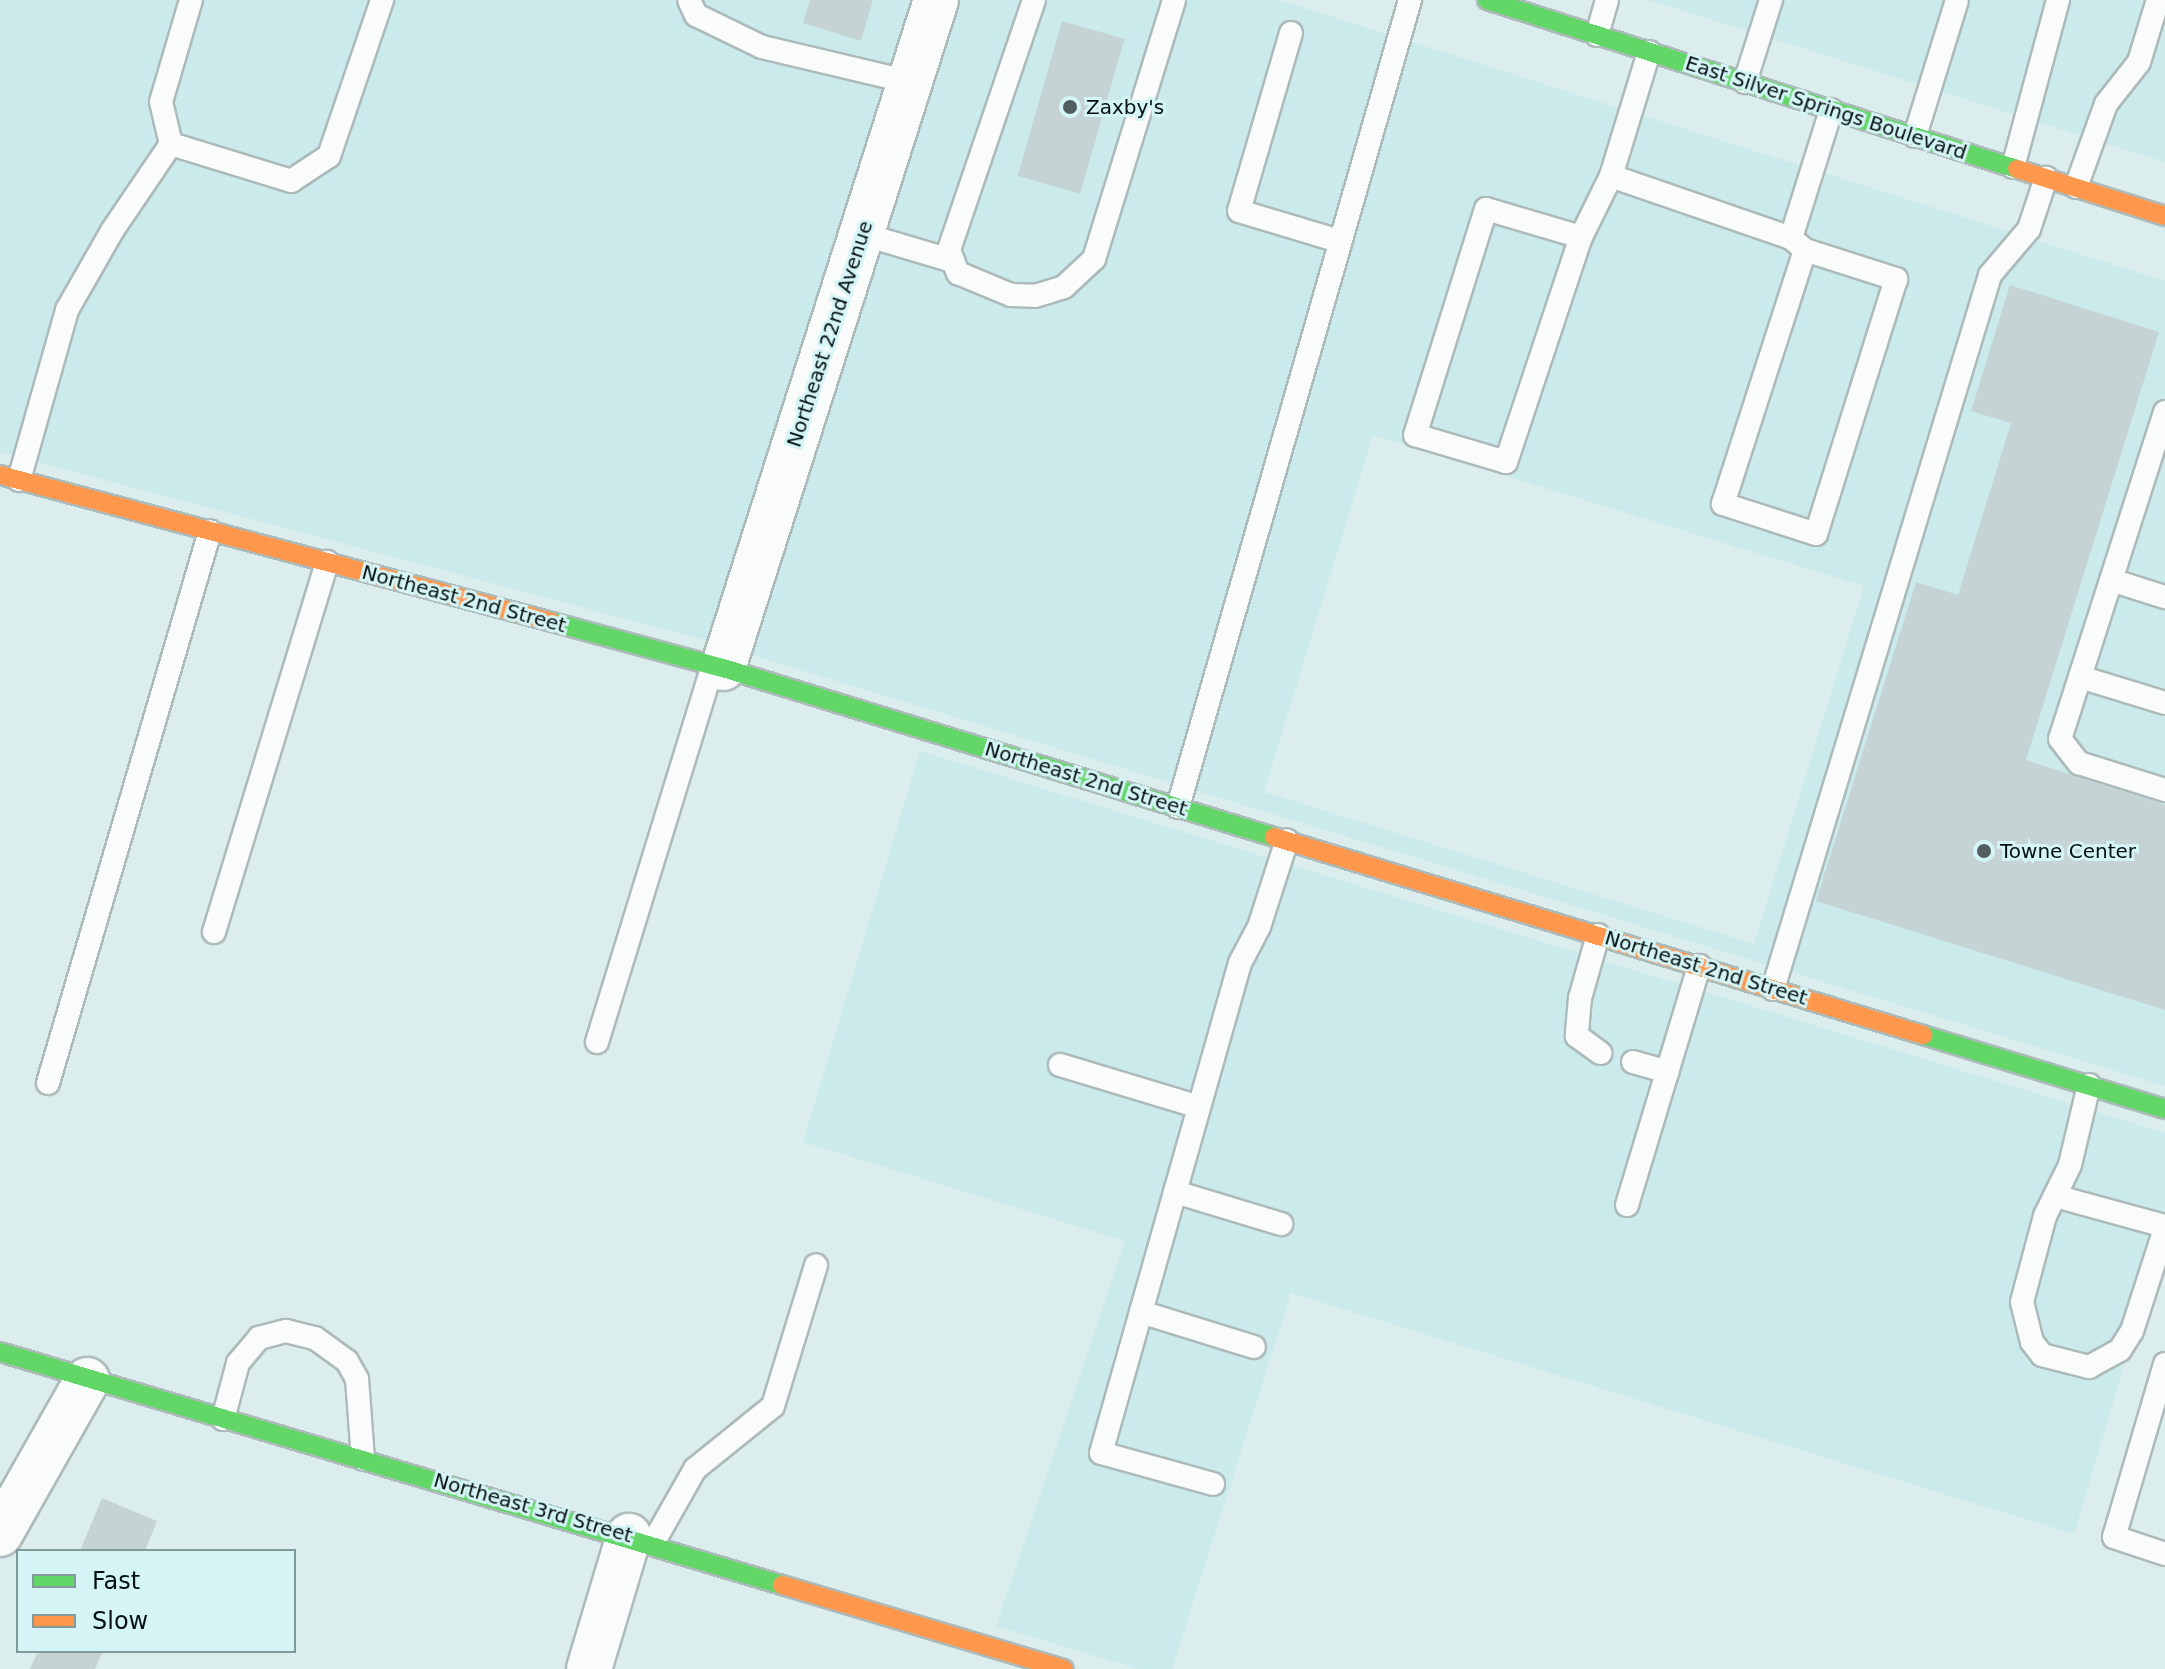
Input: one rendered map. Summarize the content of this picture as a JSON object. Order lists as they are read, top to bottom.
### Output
{
  "streets": {
    "street": [
      "East Silver Springs Boulevard",
      "Northeast 22nd Avenue",
      "Northeast 2nd Street",
      "Northeast 3rd Street"
    ]
  },
  "crossings": [
    ["Northeast 22nd Avenue", "Northeast 2nd Street"]
  ],
  "places": ["Zaxby's", "Towne Center"],
  "legend": ["Fast", "Slow"]
}
